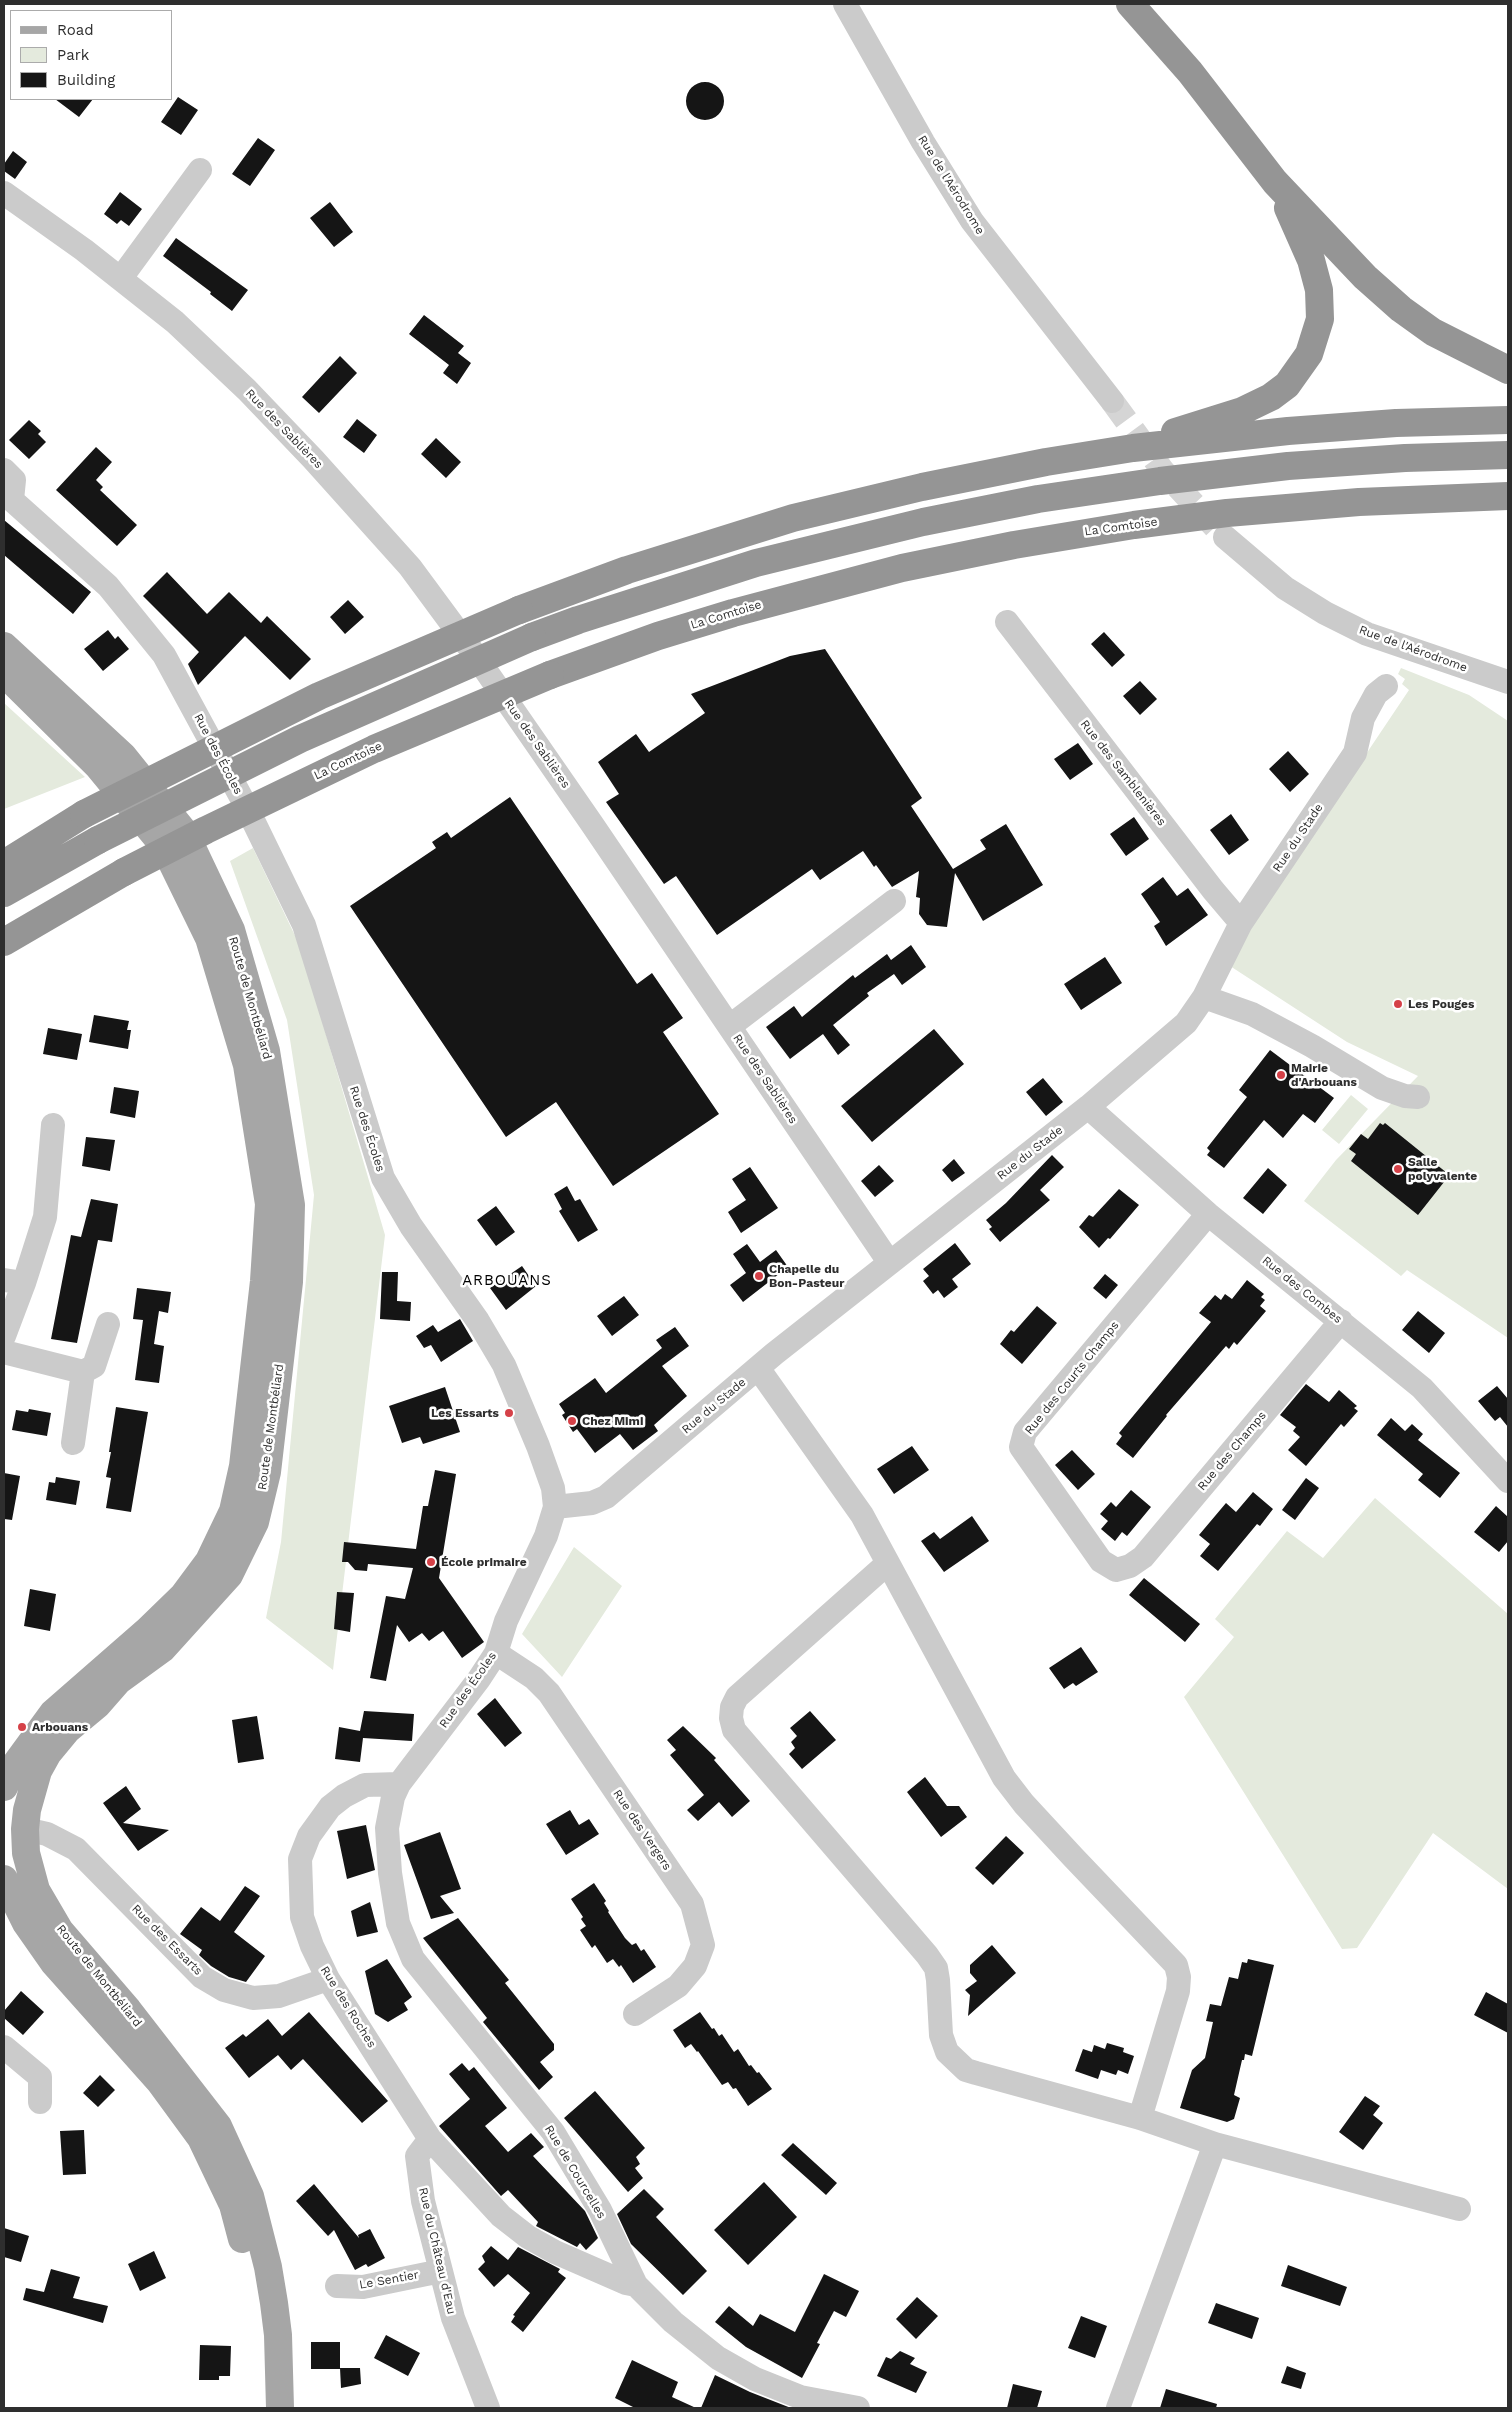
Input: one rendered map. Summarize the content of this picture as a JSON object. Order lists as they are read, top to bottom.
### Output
{
  "streets": {
    "highway": ["La Comtoise"],
    "main road": ["Route de Montbéliard"],
    "street": [
      "Rue de l'Aérodrome",
      "Rue des Sablières",
      "Rue des Écoles",
      "Rue des Samblenières",
      "Rue du Stade",
      "Rue des Combes",
      "Rue des Courts Champs",
      "Rue des Champs",
      "Rue des Vergers",
      "Rue des Essarts",
      "Rue des Roches",
      "Rue de Courcelles",
      "Rue du Château d'Eau",
      "Le Sentier"
    ]
  },
  "crossings": [
    ["Rue des Sablières", "Rue du Stade"],
    ["Rue des Écoles", "Rue du Stade"],
    ["Rue des Écoles", "Rue des Vergers"],
    ["Rue des Écoles", "Rue des Roches"],
    ["Rue des Écoles", "Rue de Courcelles"],
    ["Rue des Samblenières", "Rue du Stade"],
    ["Rue du Stade", "Rue des Combes"],
    ["Route de Montbéliard", "Rue des Essarts"],
    ["Rue des Combes", "Rue des Courts Champs"],
    ["Rue des Combes", "Rue des Champs"],
    ["Rue des Courts Champs", "Rue des Champs"],
    ["Rue des Essarts", "Rue des Roches"],
    ["Rue des Roches", "Rue de Courcelles"],
    ["Rue des Roches", "Rue du Château d'Eau"],
    ["Rue du Château d'Eau", "Le Sentier"]
  ],
  "districts": ["ARBOUANS"],
  "places": [
    "Les Pouges",
    "Mairie d'Arbouans",
    "Salle polyvalente",
    "Chapelle du Bon-Pasteur",
    "Les Essarts",
    "Chez Mimi",
    "École primaire",
    "Arbouans"
  ],
  "legend": ["Road", "Park", "Building"]
}
